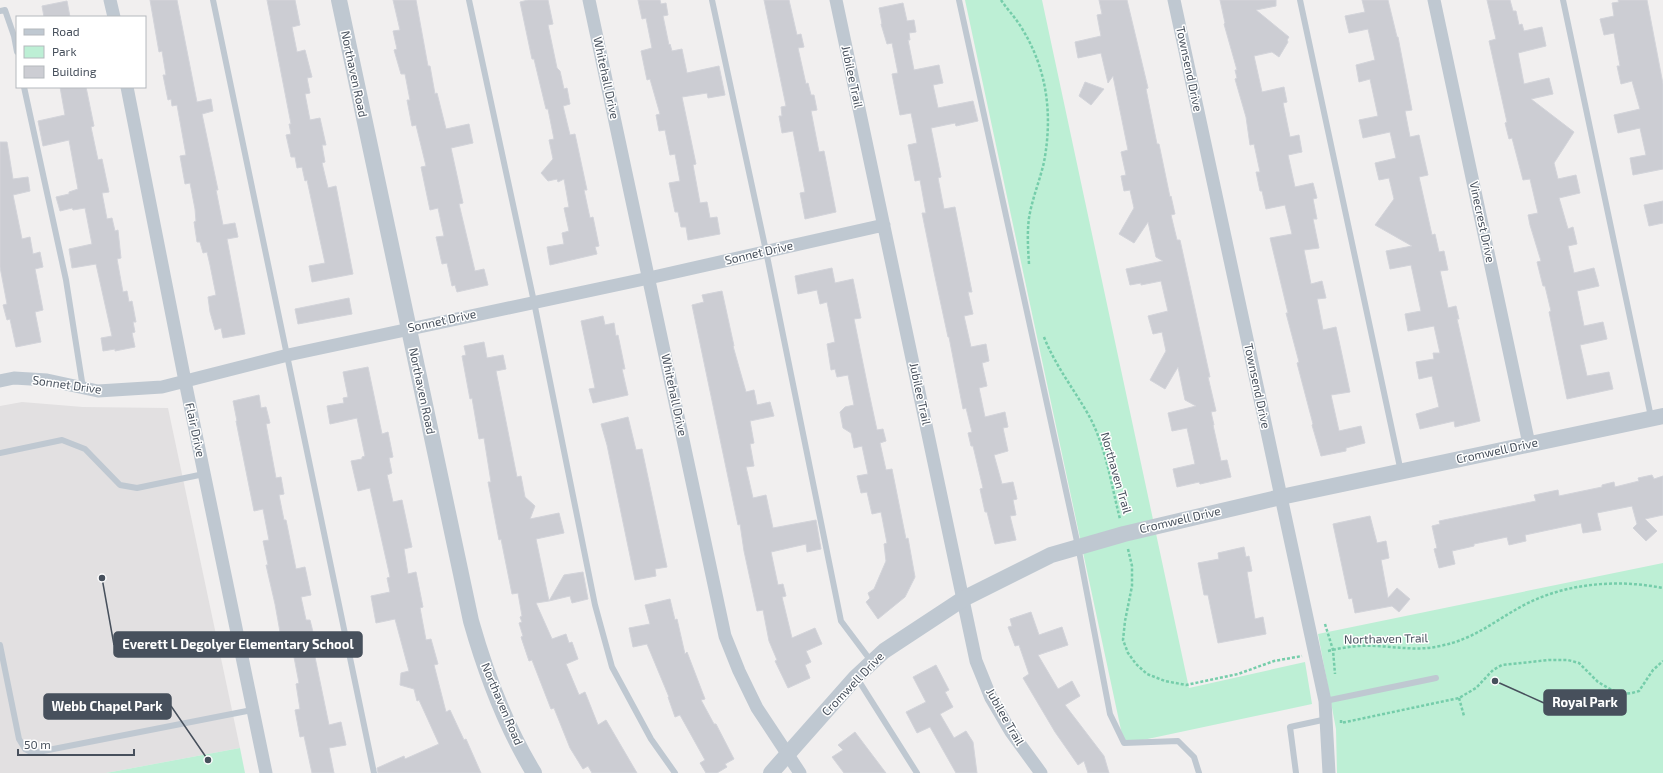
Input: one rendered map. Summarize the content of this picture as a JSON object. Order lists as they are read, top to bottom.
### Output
{
  "streets": {
    "street": [
      "Townsend Drive",
      "Northaven Road",
      "Jubilee Trail",
      "Whitehall Drive",
      "Vinecrest Drive",
      "Sonnet Drive",
      "Flair Drive",
      "Cromwell Drive"
    ],
    "path": ["Northaven Trail"]
  },
  "crossings": [
    ["Townsend Drive", "Cromwell Drive"],
    ["Townsend Drive", "Northaven Trail"],
    ["Northaven Road", "Sonnet Drive"],
    ["Jubilee Trail", "Sonnet Drive"],
    ["Jubilee Trail", "Cromwell Drive"],
    ["Whitehall Drive", "Sonnet Drive"],
    ["Whitehall Drive", "Cromwell Drive"],
    ["Vinecrest Drive", "Cromwell Drive"],
    ["Sonnet Drive", "Flair Drive"],
    ["Cromwell Drive", "Northaven Trail"]
  ],
  "places": ["Everett L Degolyer Elementary School", "Royal Park", "Webb Chapel Park"],
  "legend": ["Road", "Park", "Building"],
  "scale_bar": "50 m"
}
